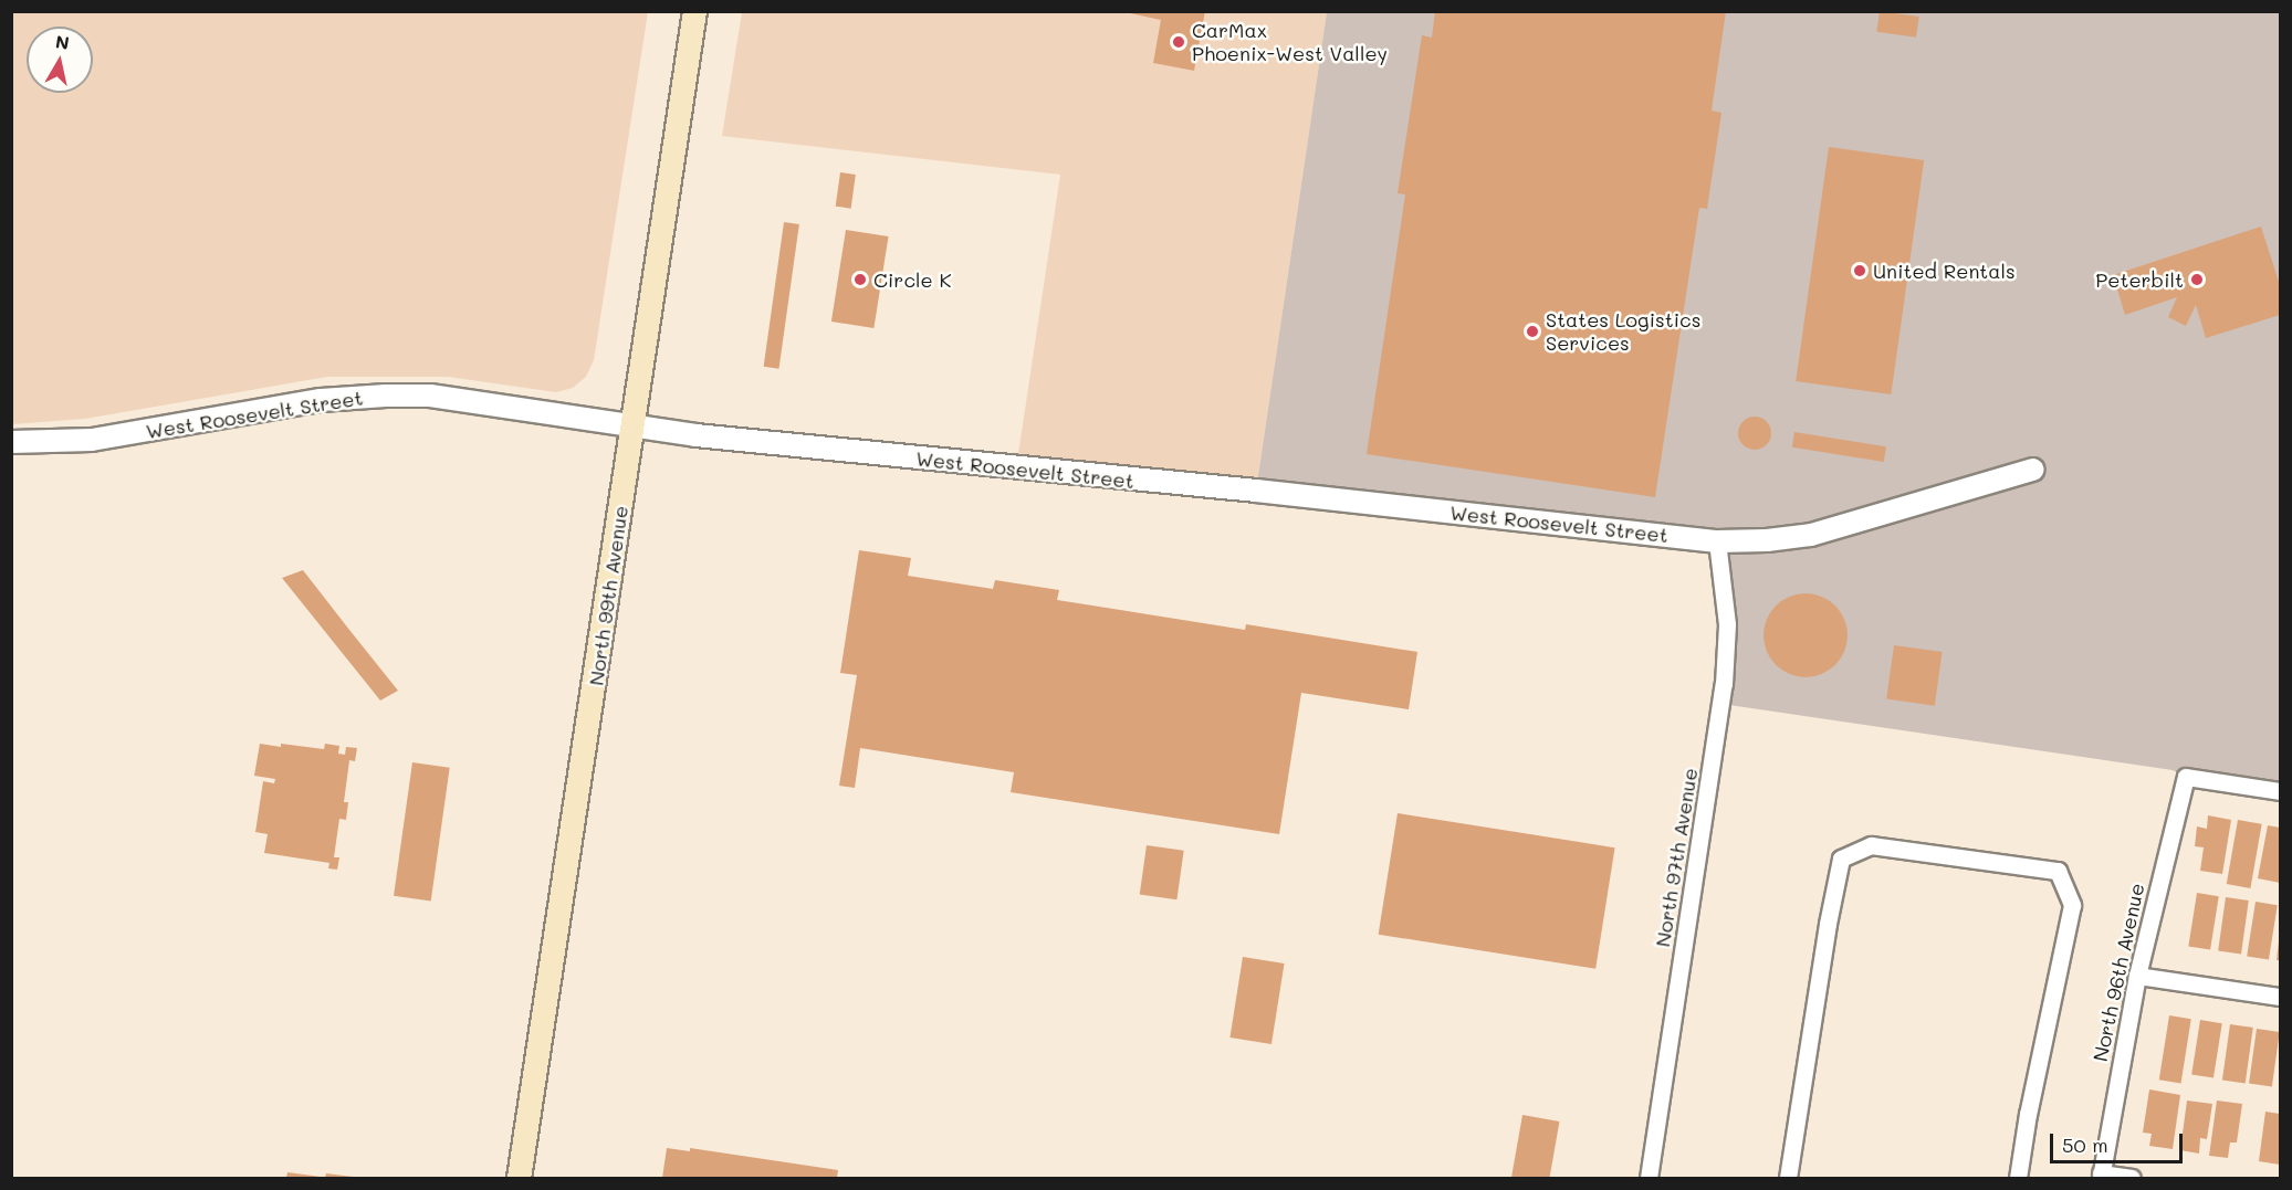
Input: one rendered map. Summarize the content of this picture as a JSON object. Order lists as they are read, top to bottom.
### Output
{
  "streets": {
    "main road": ["North 99th Avenue"],
    "street": ["West Roosevelt Street", "North 97th Avenue", "North 96th Avenue"]
  },
  "crossings": [
    ["West Roosevelt Street", "North 99th Avenue"],
    ["West Roosevelt Street", "North 97th Avenue"]
  ],
  "places": [
    "CarMax Phoenix-West Valley",
    "United Rentals",
    "Circle K",
    "Peterbilt",
    "States Logistics Services"
  ],
  "scale_bar": "50 m",
  "north": "top"
}
